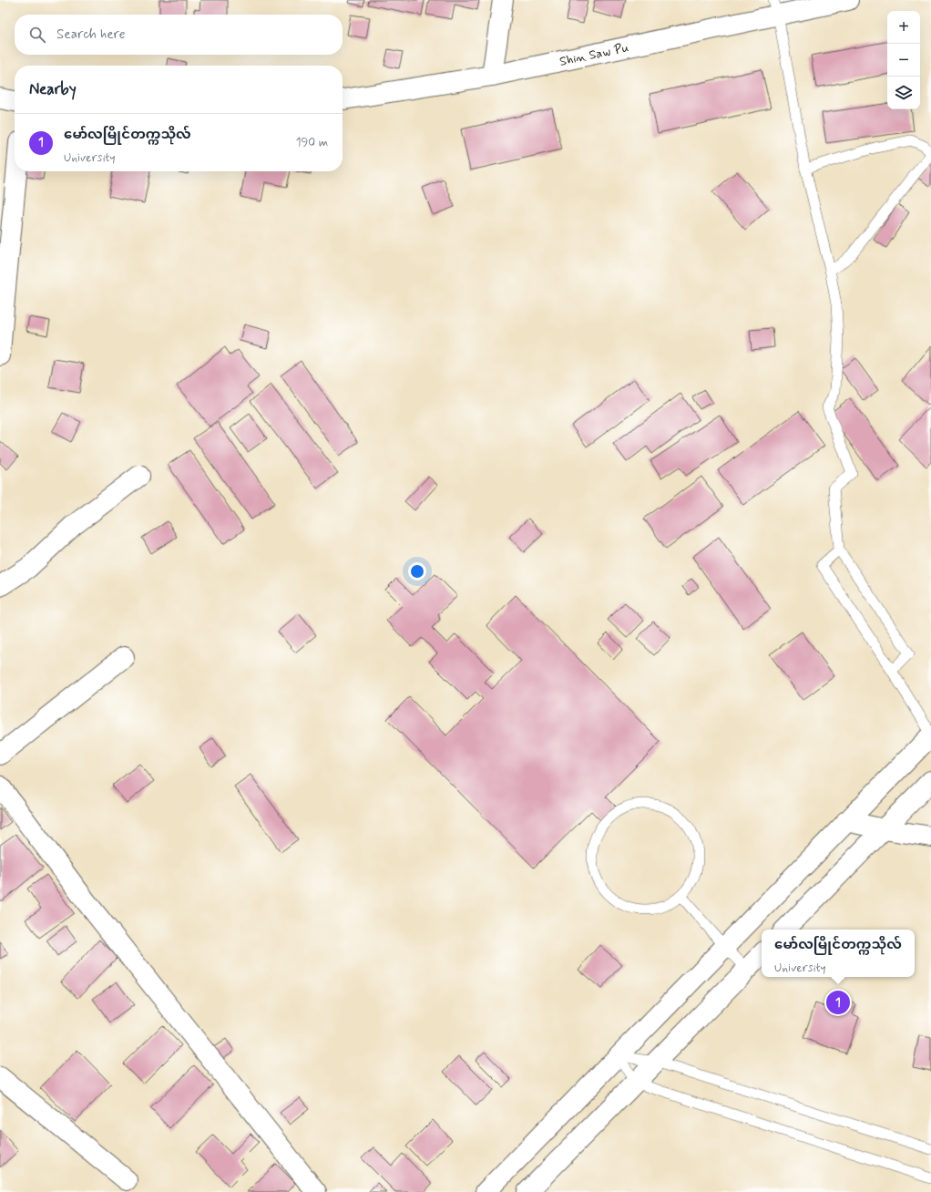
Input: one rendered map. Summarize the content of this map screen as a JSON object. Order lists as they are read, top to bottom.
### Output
{
  "streets": {
    "street": ["Shin Saw Pu"]
  },
  "page": {
    "map_buttons": ["+", "−"],
    "search": "Search here",
    "heading": "Nearby",
    "list": [
      {
        "mark": "1",
        "name": "မော်လမြိုင်တက္ကသိုလ်",
        "note": "University",
        "value": "190 m"
      }
    ],
    "popup": ["မော်လမြိုင်တက္ကသိုလ်", "University"],
    "pins": "1"
  }
}
